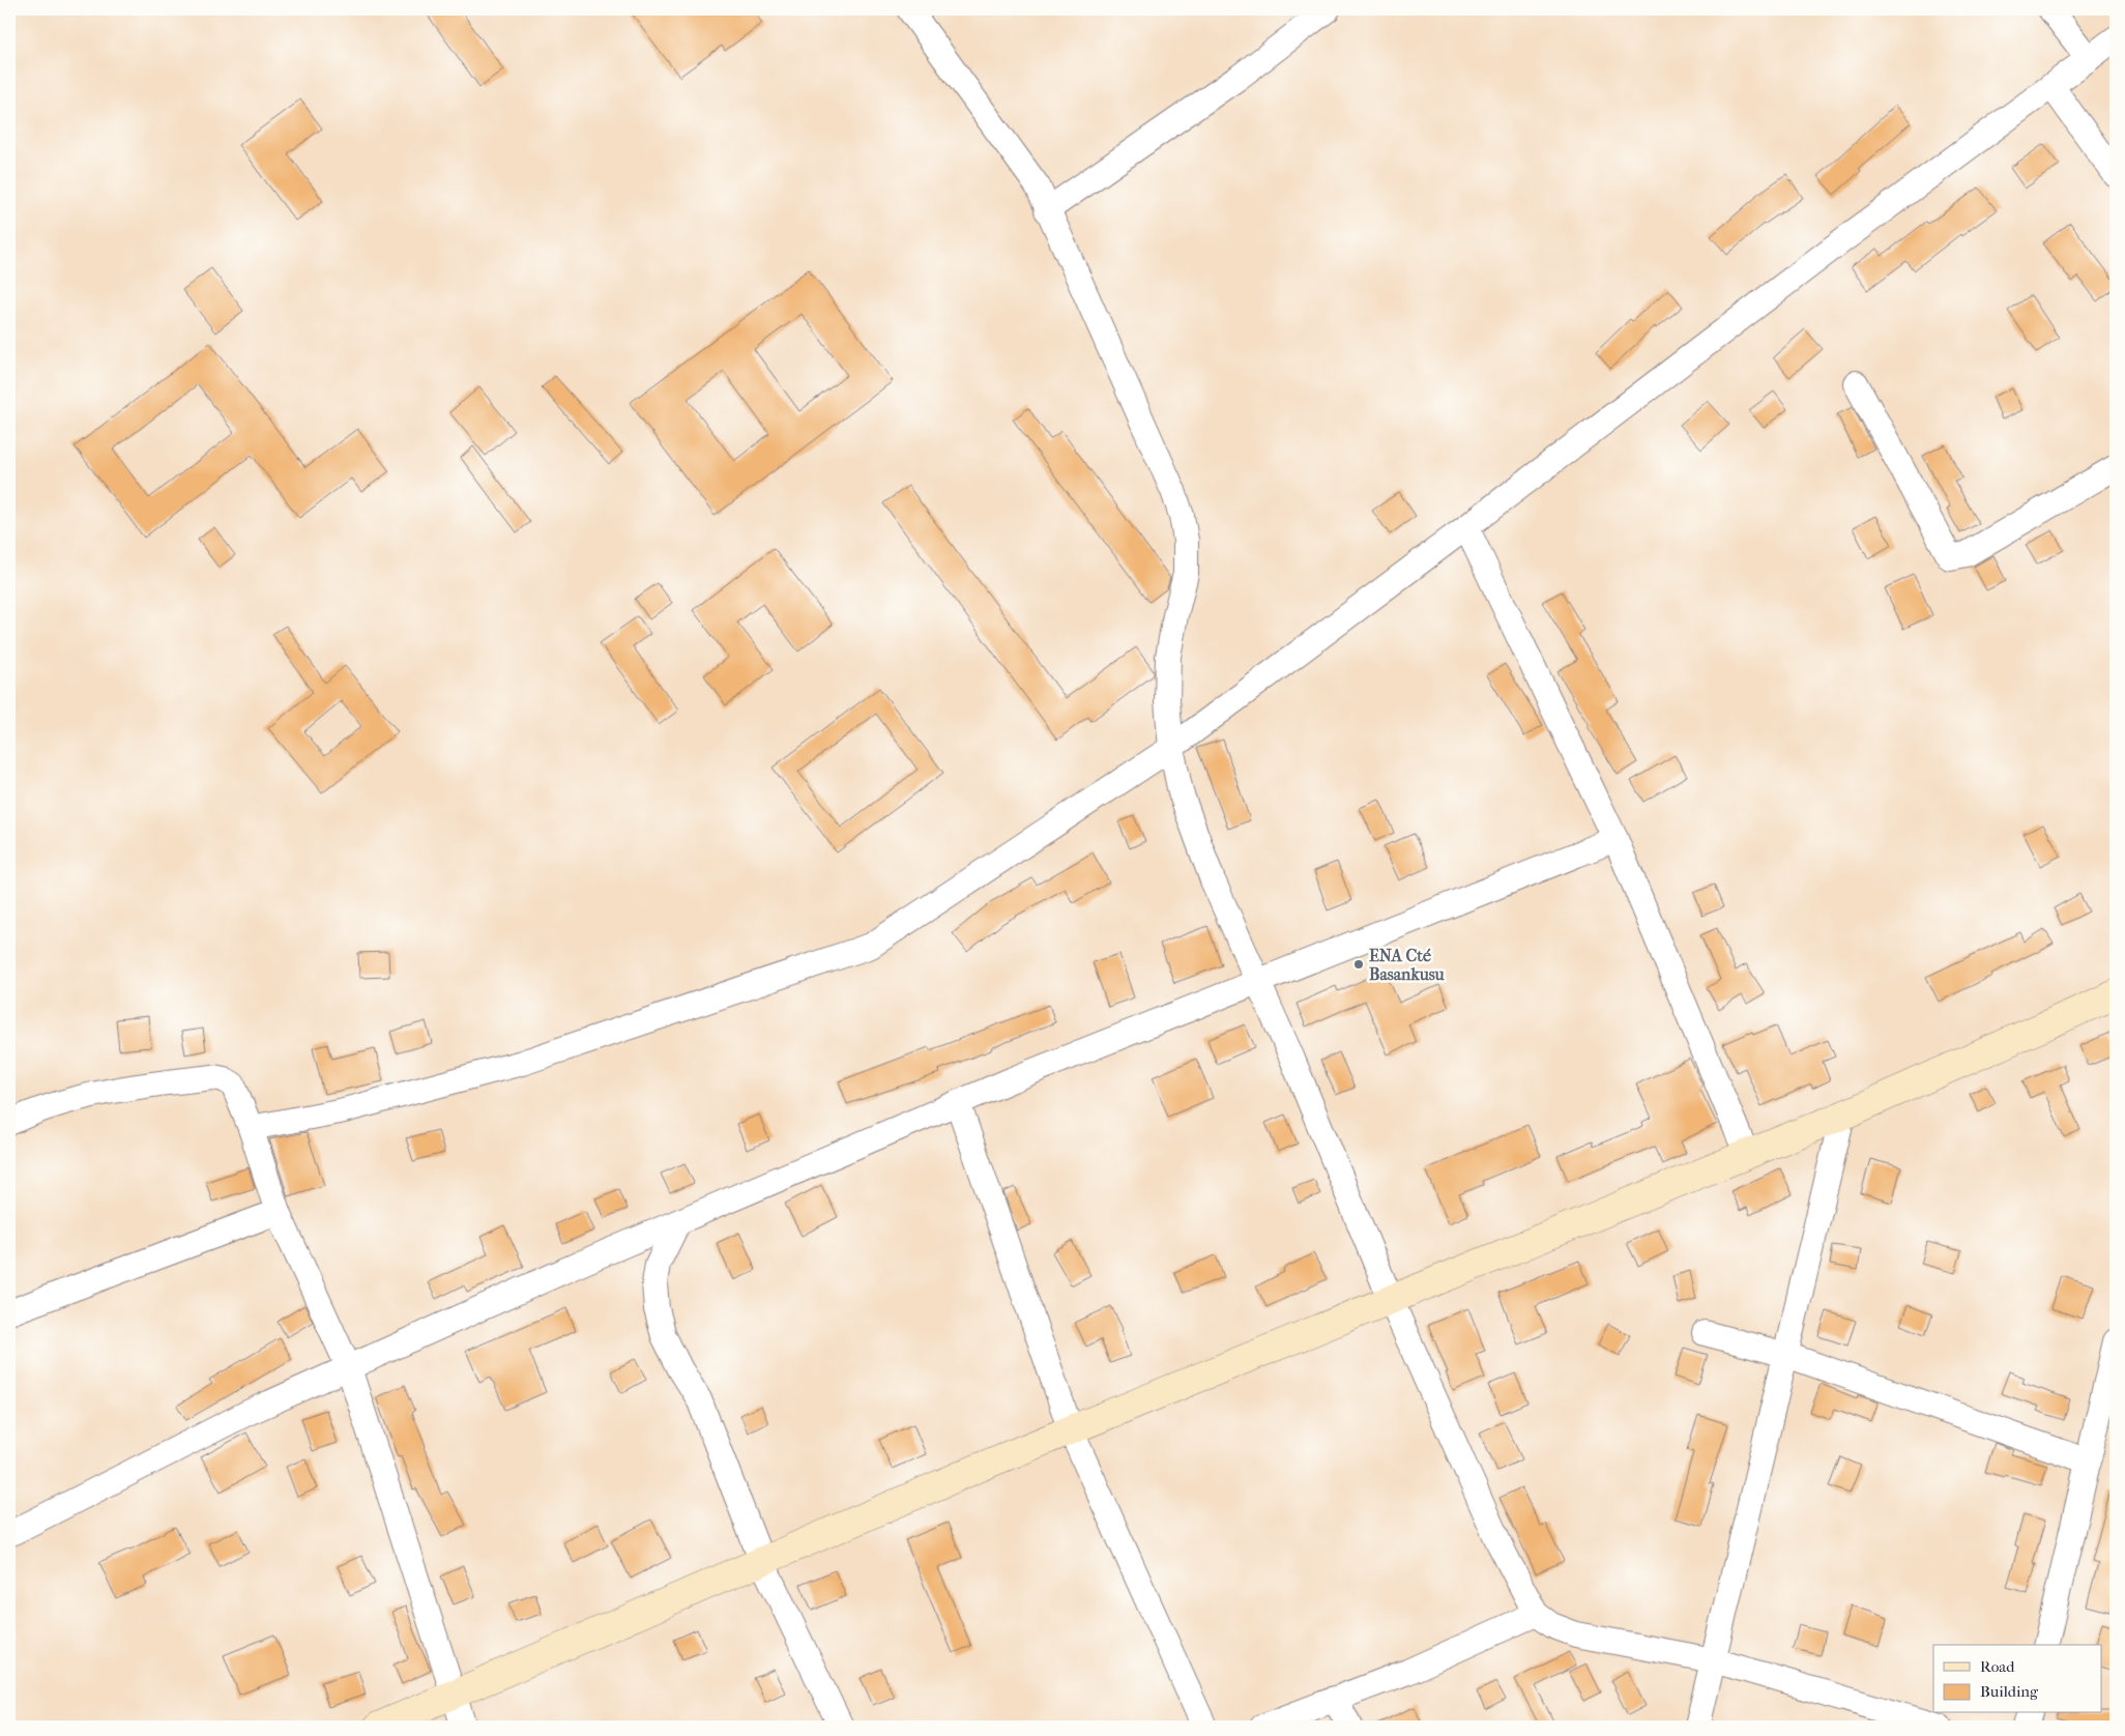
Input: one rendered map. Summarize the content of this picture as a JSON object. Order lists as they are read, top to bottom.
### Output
{
  "places": ["ENA Cté Basankusu"],
  "legend": ["Road", "Building"]
}
